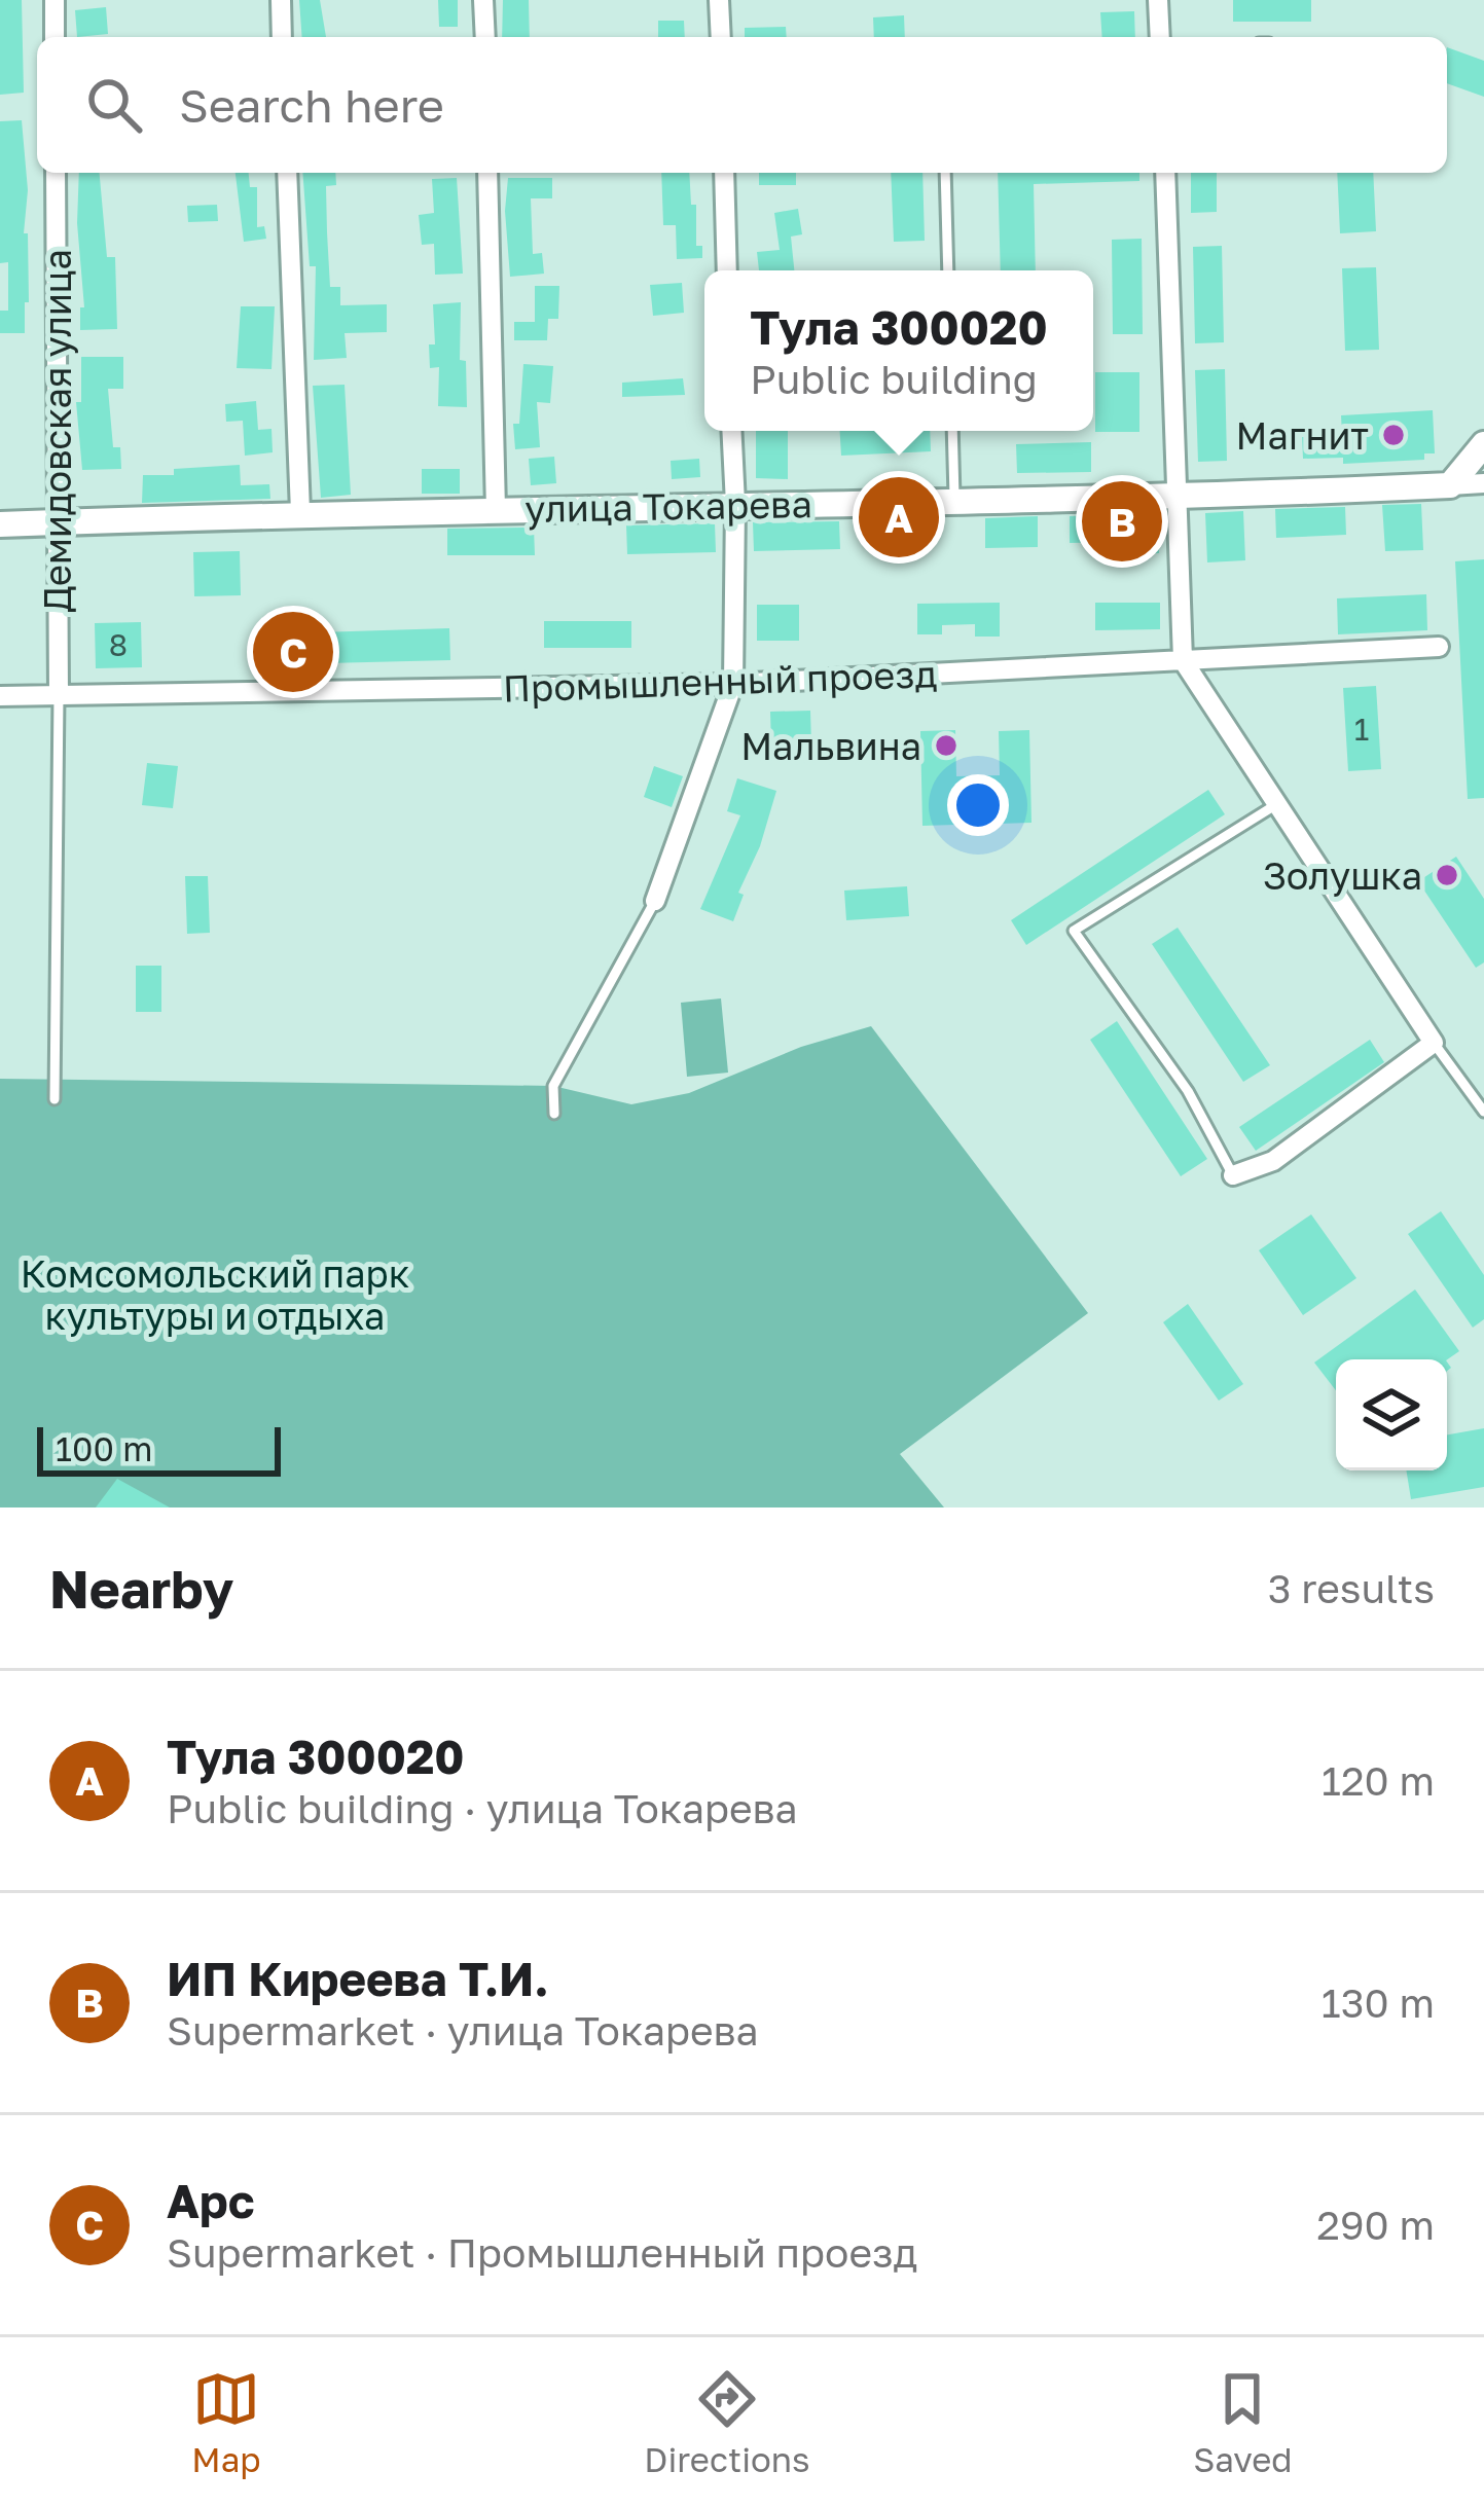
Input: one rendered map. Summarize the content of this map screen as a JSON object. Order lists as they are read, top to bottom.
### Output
{
  "streets": {
    "street": ["Демидовская улица", "улица Токарева", "Промышленный проезд"]
  },
  "crossings": [
    ["Демидовская улица", "улица Токарева"],
    ["Демидовская улица", "Промышленный проезд"]
  ],
  "parks": ["Комсомольский парк культуры и отдыха"],
  "places": ["Магнит", "Мальвина", "Золушка"],
  "house_numbers": ["8", "1"],
  "scale_bar": "100 m",
  "page": {
    "search": "Search here",
    "popup": ["Тула 300020", "Public building"],
    "pins": ["A", "B", "C"],
    "scale": "100 m",
    "heading": ["Nearby", "3 results"],
    "list": [
      {
        "mark": "A",
        "name": "Тула 300020",
        "note": "Public building · улица Токарева",
        "value": "120 m"
      },
      {
        "mark": "B",
        "name": "ИП Киреева Т.И.",
        "note": "Supermarket · улица Токарева",
        "value": "130 m"
      },
      {
        "mark": "C",
        "name": "Арс",
        "note": "Supermarket · Промышленный проезд",
        "value": "290 m"
      }
    ],
    "nav": ["Map", "Directions", "Saved"]
  }
}
